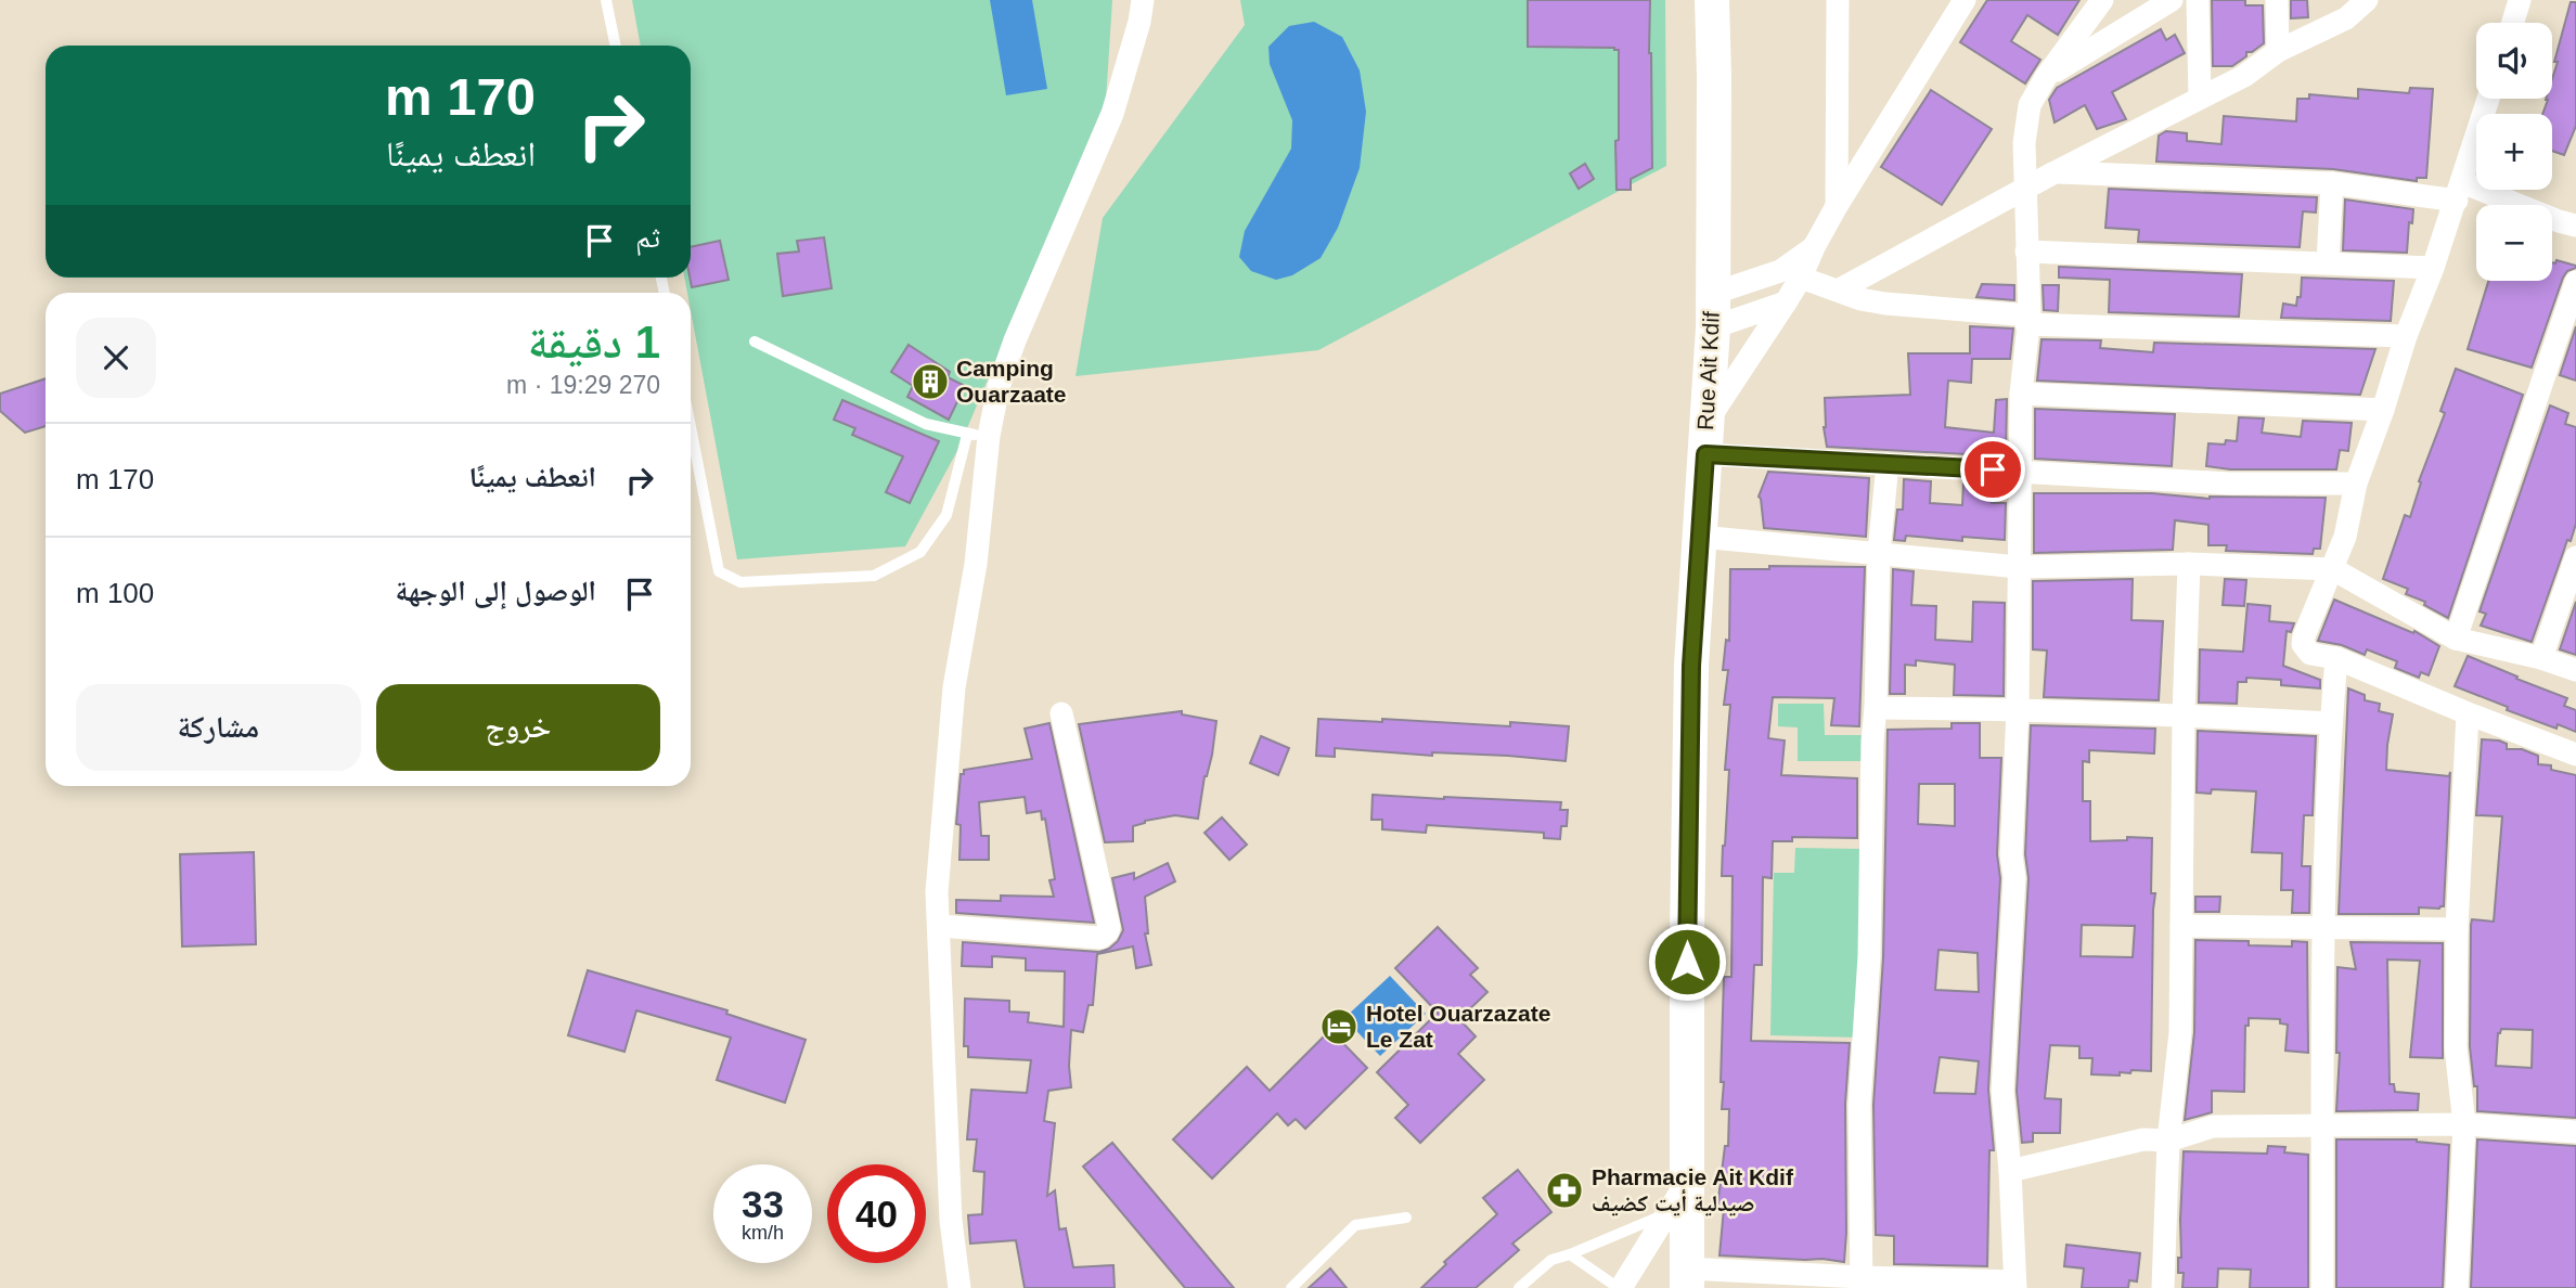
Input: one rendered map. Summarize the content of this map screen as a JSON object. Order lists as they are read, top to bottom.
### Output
{
  "streets": {
    "street": ["Rue Ait Kdif"]
  },
  "places": {
    "building": ["Camping Ouarzaate"],
    "hotel": ["Hotel Ouarzazate Le Zat"],
    "pharmacy": ["Pharmacie Ait Kdif صيدلية أيت كضيف"]
  },
  "page": {
    "map_buttons": ["+", "−"],
    "turn": ["170 m", "انعطف يمينًا"],
    "then": "ثم",
    "heading": ["1 دقيقة", "270 m · 19:29"],
    "list": [
      {
        "name": "انعطف يمينًا",
        "value": "170 m"
      },
      {
        "name": "الوصول إلى الوجهة",
        "value": "100 m"
      }
    ],
    "buttons": ["خروج", "مشاركة"],
    "speed": "33 km/h",
    "limit": "40"
  }
}
